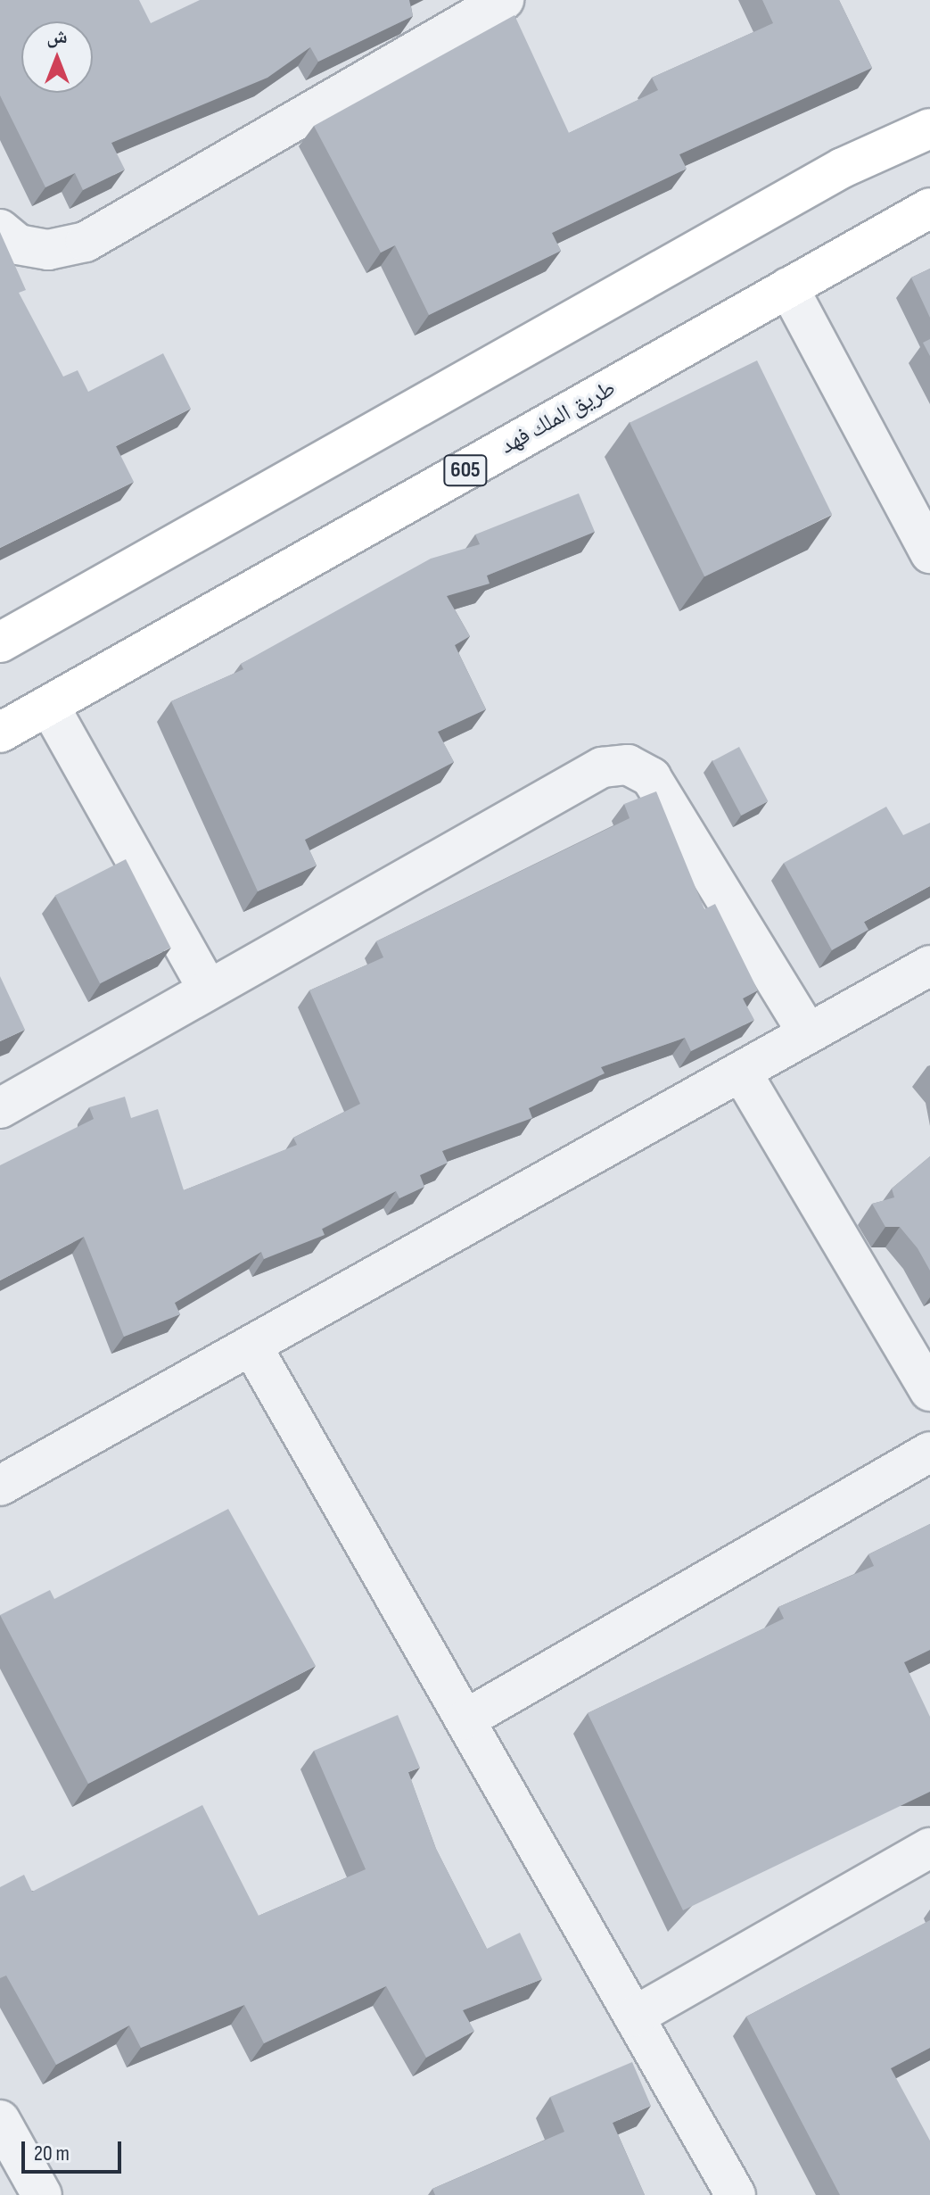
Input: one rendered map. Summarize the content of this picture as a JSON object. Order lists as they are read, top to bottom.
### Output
{
  "streets": {
    "highway": ["طريق الملك فهد", "605"]
  },
  "scale_bar": "20 m",
  "north": "top"
}
